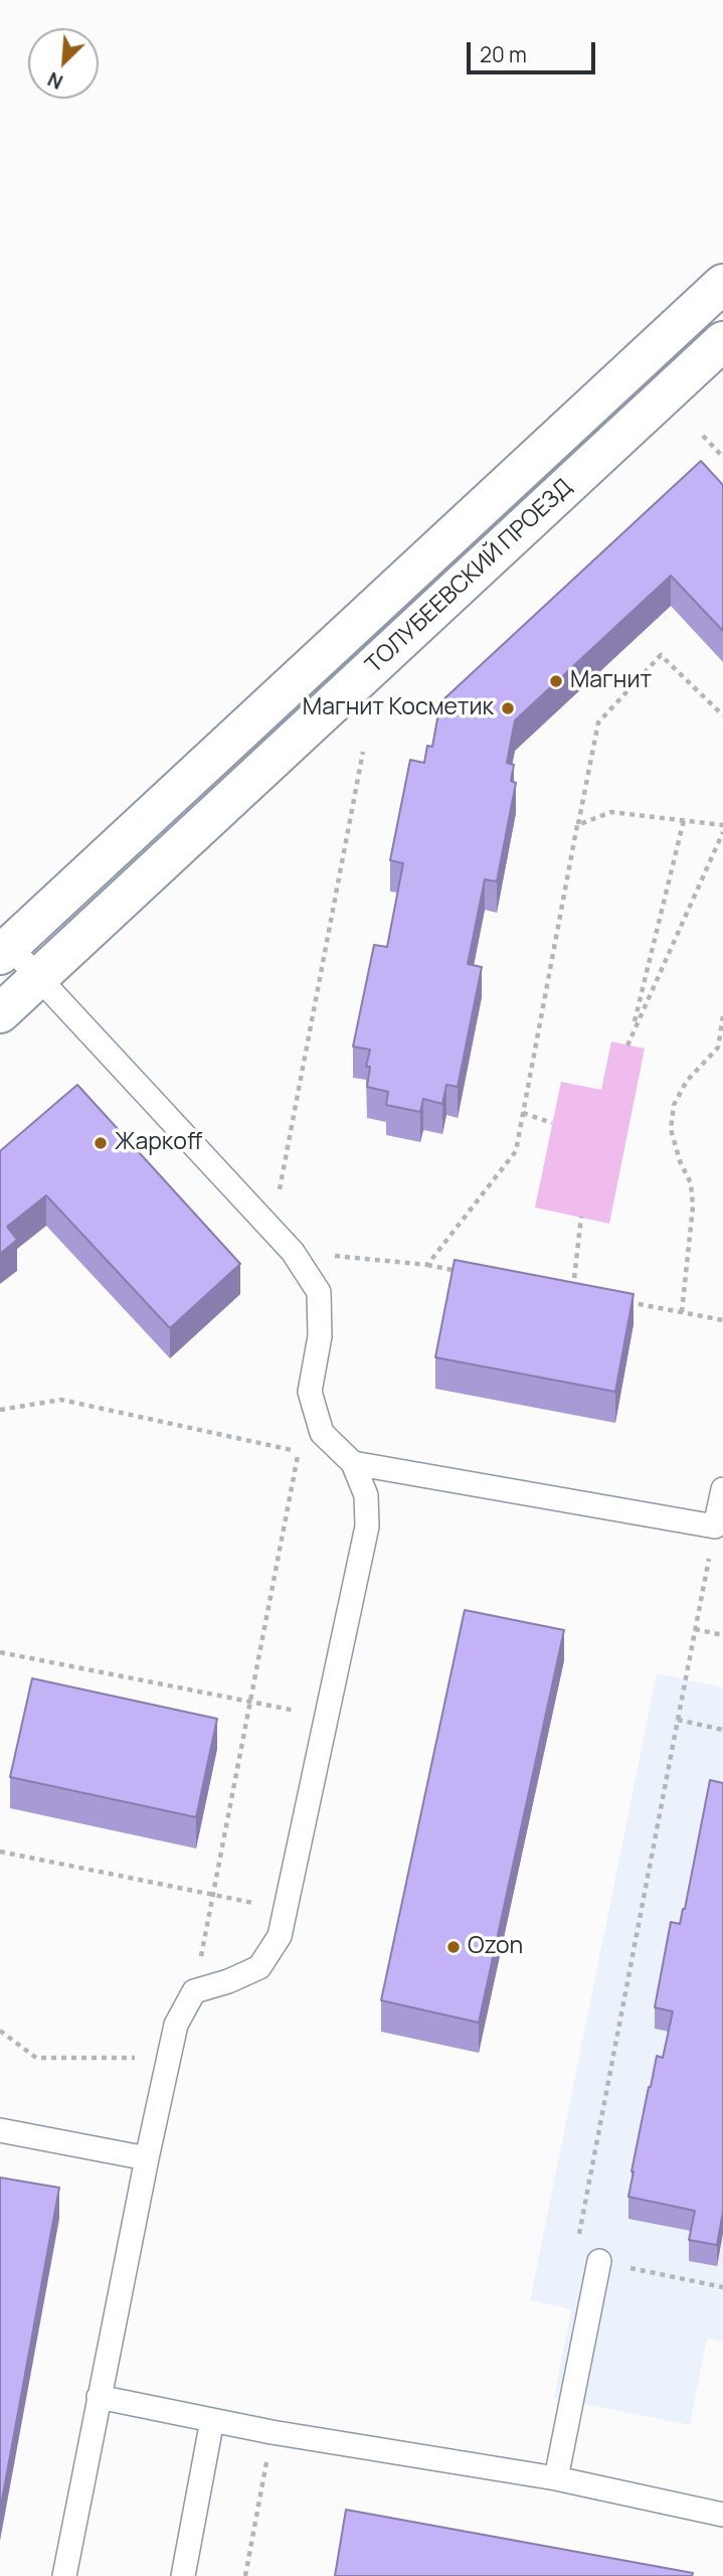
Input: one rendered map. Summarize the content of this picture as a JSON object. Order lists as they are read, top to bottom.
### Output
{
  "streets": {
    "street": ["ТОЛУБЕЕВСКИЙ ПРОЕЗД"]
  },
  "places": [
    "Магнит",
    "Магнит Косметик",
    "Жаркoff",
    "Ozon"
  ],
  "scale_bar": "20 m",
  "north": "bottom left"
}
